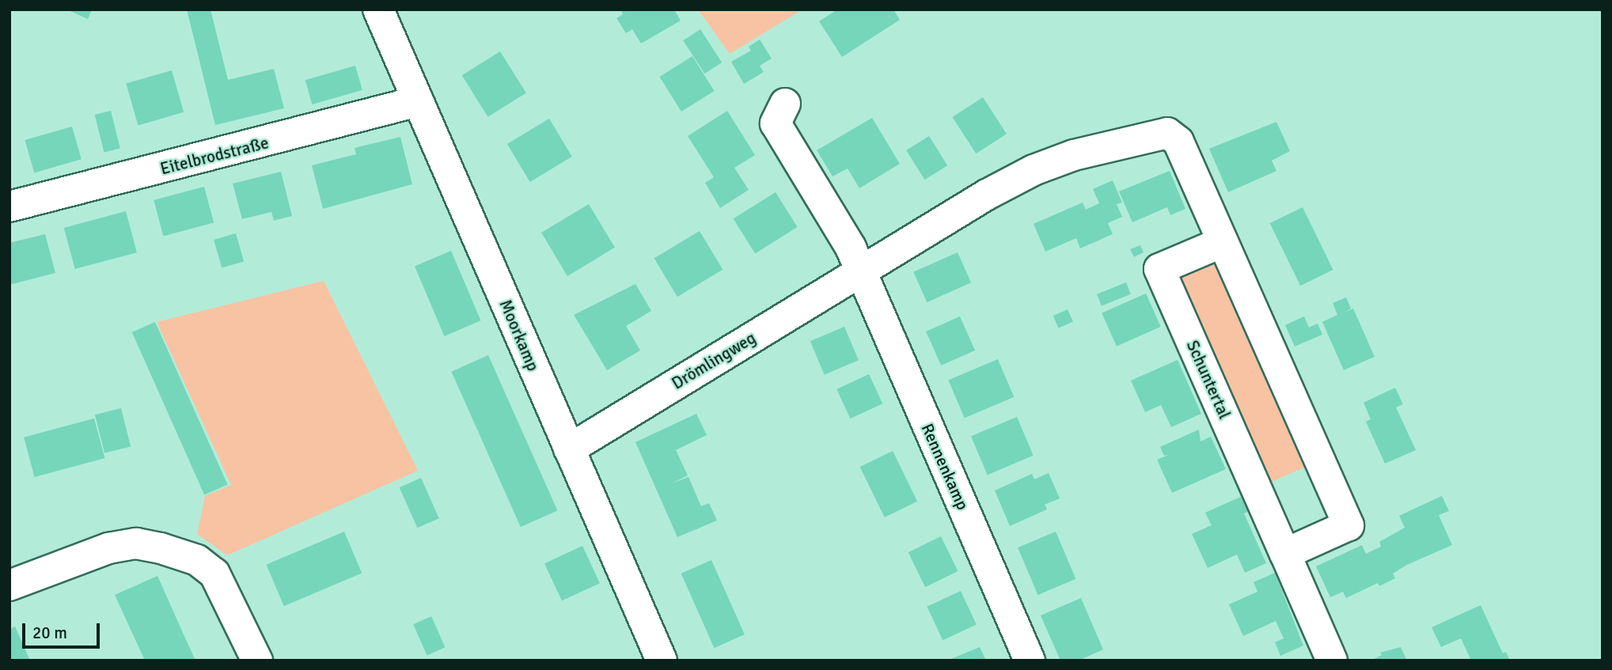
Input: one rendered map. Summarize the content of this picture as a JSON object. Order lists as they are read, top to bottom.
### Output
{
  "streets": {
    "street": [
      "Eitelbrodstraße",
      "Moorkamp",
      "Drömlingweg",
      "Schuntertal",
      "Rennenkamp"
    ]
  },
  "crossings": [
    ["Eitelbrodstraße", "Moorkamp"],
    ["Moorkamp", "Drömlingweg"],
    ["Drömlingweg", "Schuntertal"],
    ["Drömlingweg", "Rennenkamp"]
  ],
  "scale_bar": "20 m"
}
